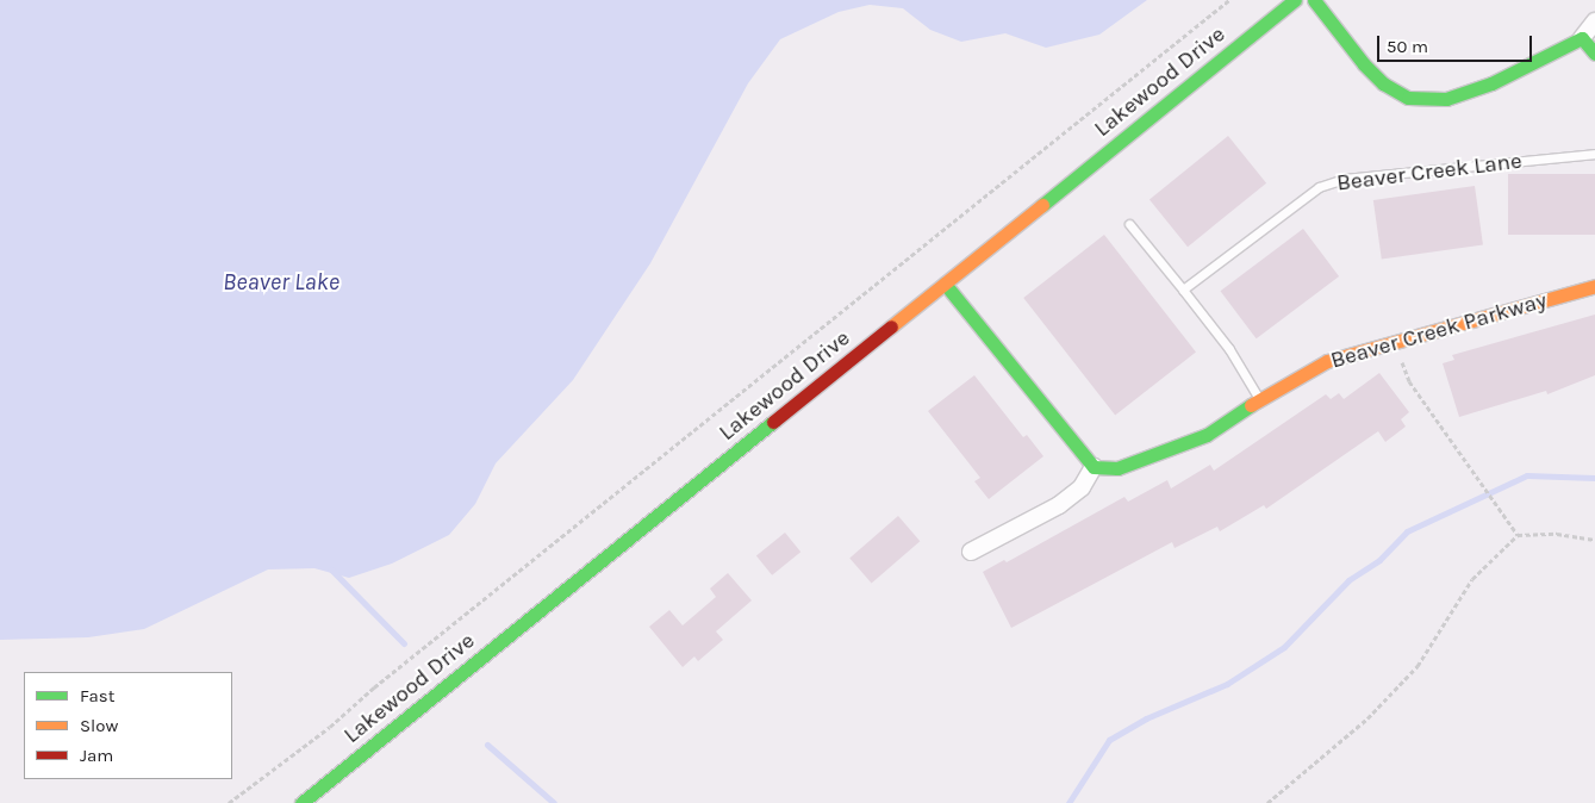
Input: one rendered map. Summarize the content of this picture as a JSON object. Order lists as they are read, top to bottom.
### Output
{
  "streets": {
    "street": ["Lakewood Drive", "Beaver Creek Parkway"],
    "lane": ["Beaver Creek Lane"]
  },
  "water": ["Beaver Lake"],
  "legend": ["Fast", "Slow", "Jam"],
  "scale_bar": "50 m"
}
